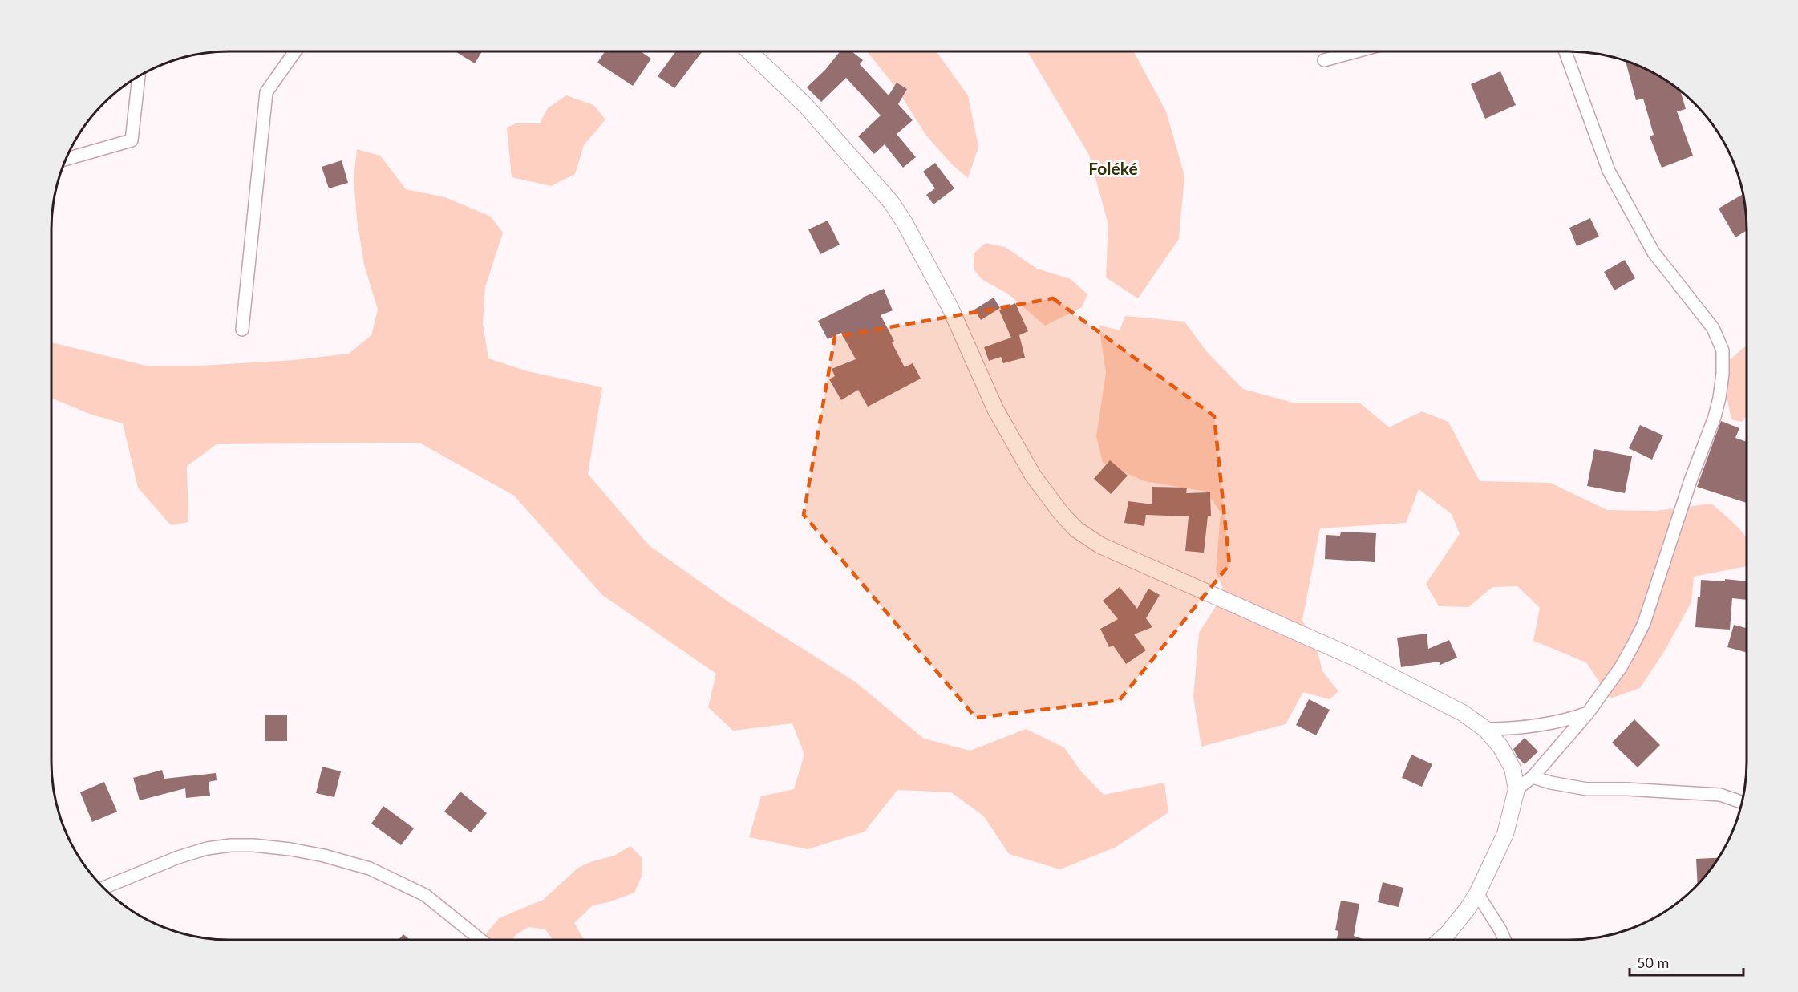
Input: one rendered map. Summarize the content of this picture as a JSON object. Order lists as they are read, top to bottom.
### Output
{
  "districts": ["Foléké"],
  "scale_bar": "50 m"
}
